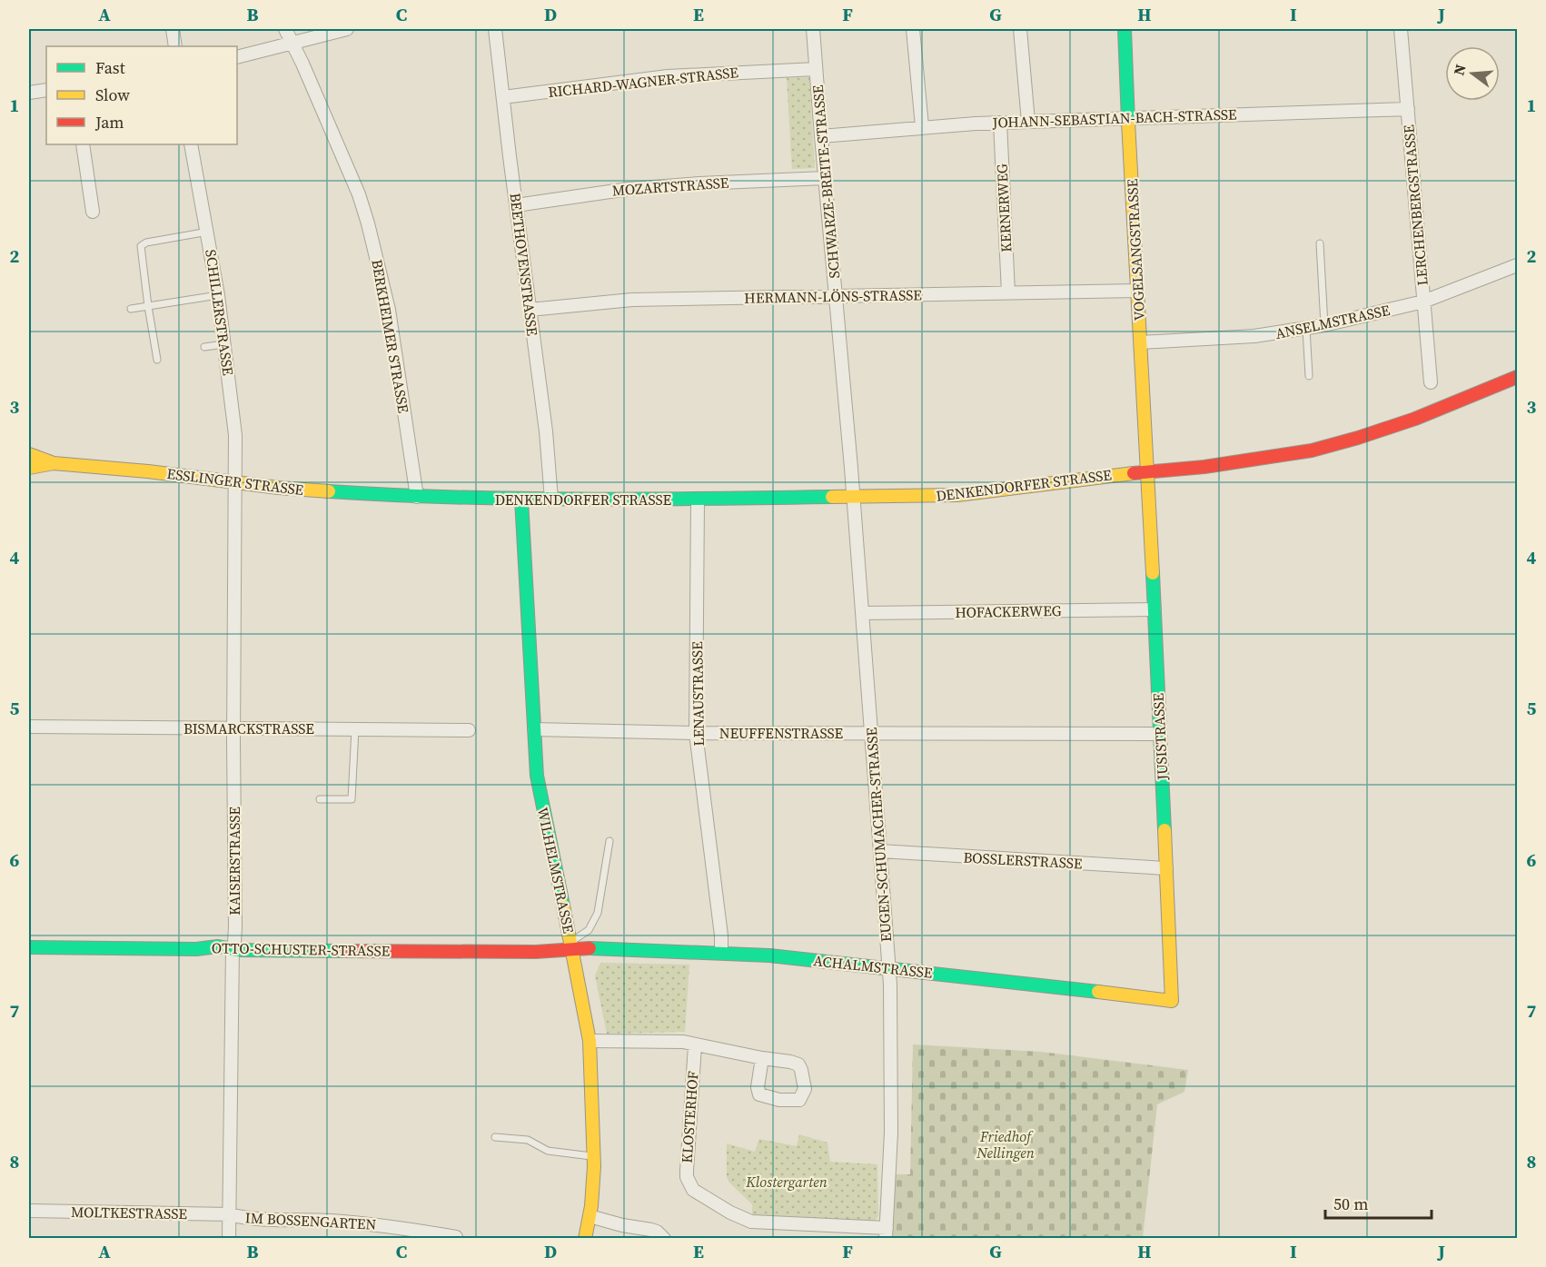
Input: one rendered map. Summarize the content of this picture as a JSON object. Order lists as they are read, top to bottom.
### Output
{
  "streets": {
    "street": [
      "RICHARD-WAGNER-STRASSE",
      "JOHANN-SEBASTIAN-BACH-STRASSE",
      "SCHWARZE-BREITE-STRASSE",
      "MOZARTSTRASSE",
      "LERCHENBERGSTRASSE",
      "KERNERWEG",
      "VOGELSANGSTRASSE",
      "BEETHOVENSTRASSE",
      "HERMANN-LÖNS-STRASSE",
      "SCHILLERSTRASSE",
      "ANSELMSTRASSE",
      "BERKHEIMER STRASSE",
      "ESSLINGER STRASSE",
      "DENKENDORFER STRASSE",
      "HOFACKERWEG",
      "LENAUSTRASSE",
      "BISMARCKSTRASSE",
      "NEUFFENSTRASSE",
      "JUSISTRASSE",
      "EUGEN-SCHUMACHER-STRASSE",
      "BOSSLERSTRASSE",
      "KAISERSTRASSE",
      "WILHELMSTRASSE",
      "OTTO-SCHUSTER-STRASSE",
      "ACHALMSTRASSE",
      "KLOSTERHOF",
      "MOLTKESTRASSE",
      "IM BOSSENGARTEN"
    ]
  },
  "crossings": [
    ["RICHARD-WAGNER-STRASSE", "SCHWARZE-BREITE-STRASSE"],
    ["RICHARD-WAGNER-STRASSE", "BEETHOVENSTRASSE"],
    ["JOHANN-SEBASTIAN-BACH-STRASSE", "SCHWARZE-BREITE-STRASSE"],
    ["JOHANN-SEBASTIAN-BACH-STRASSE", "LERCHENBERGSTRASSE"],
    ["JOHANN-SEBASTIAN-BACH-STRASSE", "KERNERWEG"],
    ["JOHANN-SEBASTIAN-BACH-STRASSE", "VOGELSANGSTRASSE"],
    ["SCHWARZE-BREITE-STRASSE", "MOZARTSTRASSE"],
    ["SCHWARZE-BREITE-STRASSE", "HERMANN-LÖNS-STRASSE"],
    ["SCHWARZE-BREITE-STRASSE", "DENKENDORFER STRASSE"],
    ["SCHWARZE-BREITE-STRASSE", "EUGEN-SCHUMACHER-STRASSE"],
    ["MOZARTSTRASSE", "BEETHOVENSTRASSE"],
    ["LERCHENBERGSTRASSE", "ANSELMSTRASSE"],
    ["KERNERWEG", "HERMANN-LÖNS-STRASSE"],
    ["VOGELSANGSTRASSE", "HERMANN-LÖNS-STRASSE"],
    ["VOGELSANGSTRASSE", "ANSELMSTRASSE"],
    ["VOGELSANGSTRASSE", "DENKENDORFER STRASSE"],
    ["VOGELSANGSTRASSE", "JUSISTRASSE"],
    ["BEETHOVENSTRASSE", "HERMANN-LÖNS-STRASSE"],
    ["BEETHOVENSTRASSE", "DENKENDORFER STRASSE"],
    ["SCHILLERSTRASSE", "ESSLINGER STRASSE"],
    ["SCHILLERSTRASSE", "KAISERSTRASSE"],
    ["BERKHEIMER STRASSE", "ESSLINGER STRASSE"],
    ["BERKHEIMER STRASSE", "DENKENDORFER STRASSE"],
    ["ESSLINGER STRASSE", "DENKENDORFER STRASSE"],
    ["ESSLINGER STRASSE", "KAISERSTRASSE"],
    ["DENKENDORFER STRASSE", "LENAUSTRASSE"],
    ["DENKENDORFER STRASSE", "JUSISTRASSE"],
    ["DENKENDORFER STRASSE", "EUGEN-SCHUMACHER-STRASSE"],
    ["DENKENDORFER STRASSE", "WILHELMSTRASSE"],
    ["HOFACKERWEG", "JUSISTRASSE"],
    ["HOFACKERWEG", "EUGEN-SCHUMACHER-STRASSE"],
    ["LENAUSTRASSE", "NEUFFENSTRASSE"],
    ["LENAUSTRASSE", "ACHALMSTRASSE"],
    ["BISMARCKSTRASSE", "KAISERSTRASSE"],
    ["NEUFFENSTRASSE", "JUSISTRASSE"],
    ["NEUFFENSTRASSE", "EUGEN-SCHUMACHER-STRASSE"],
    ["NEUFFENSTRASSE", "WILHELMSTRASSE"],
    ["JUSISTRASSE", "BOSSLERSTRASSE"],
    ["JUSISTRASSE", "ACHALMSTRASSE"],
    ["EUGEN-SCHUMACHER-STRASSE", "BOSSLERSTRASSE"],
    ["EUGEN-SCHUMACHER-STRASSE", "ACHALMSTRASSE"],
    ["EUGEN-SCHUMACHER-STRASSE", "KLOSTERHOF"],
    ["KAISERSTRASSE", "OTTO-SCHUSTER-STRASSE"],
    ["KAISERSTRASSE", "MOLTKESTRASSE"],
    ["KAISERSTRASSE", "IM BOSSENGARTEN"],
    ["WILHELMSTRASSE", "OTTO-SCHUSTER-STRASSE"],
    ["WILHELMSTRASSE", "ACHALMSTRASSE"],
    ["OTTO-SCHUSTER-STRASSE", "ACHALMSTRASSE"],
    ["MOLTKESTRASSE", "IM BOSSENGARTEN"]
  ],
  "parks": ["Friedhof Nellingen", "Klostergarten"],
  "legend": ["Fast", "Slow", "Jam"],
  "scale_bar": "50 m",
  "north": "left",
  "grid": {
    "columns": [
      "A",
      "B",
      "C",
      "D",
      "E",
      "F",
      "G",
      "H",
      "I",
      "J"
    ],
    "rows": [
      "1",
      "2",
      "3",
      "4",
      "5",
      "6",
      "7",
      "8"
    ]
  }
}
